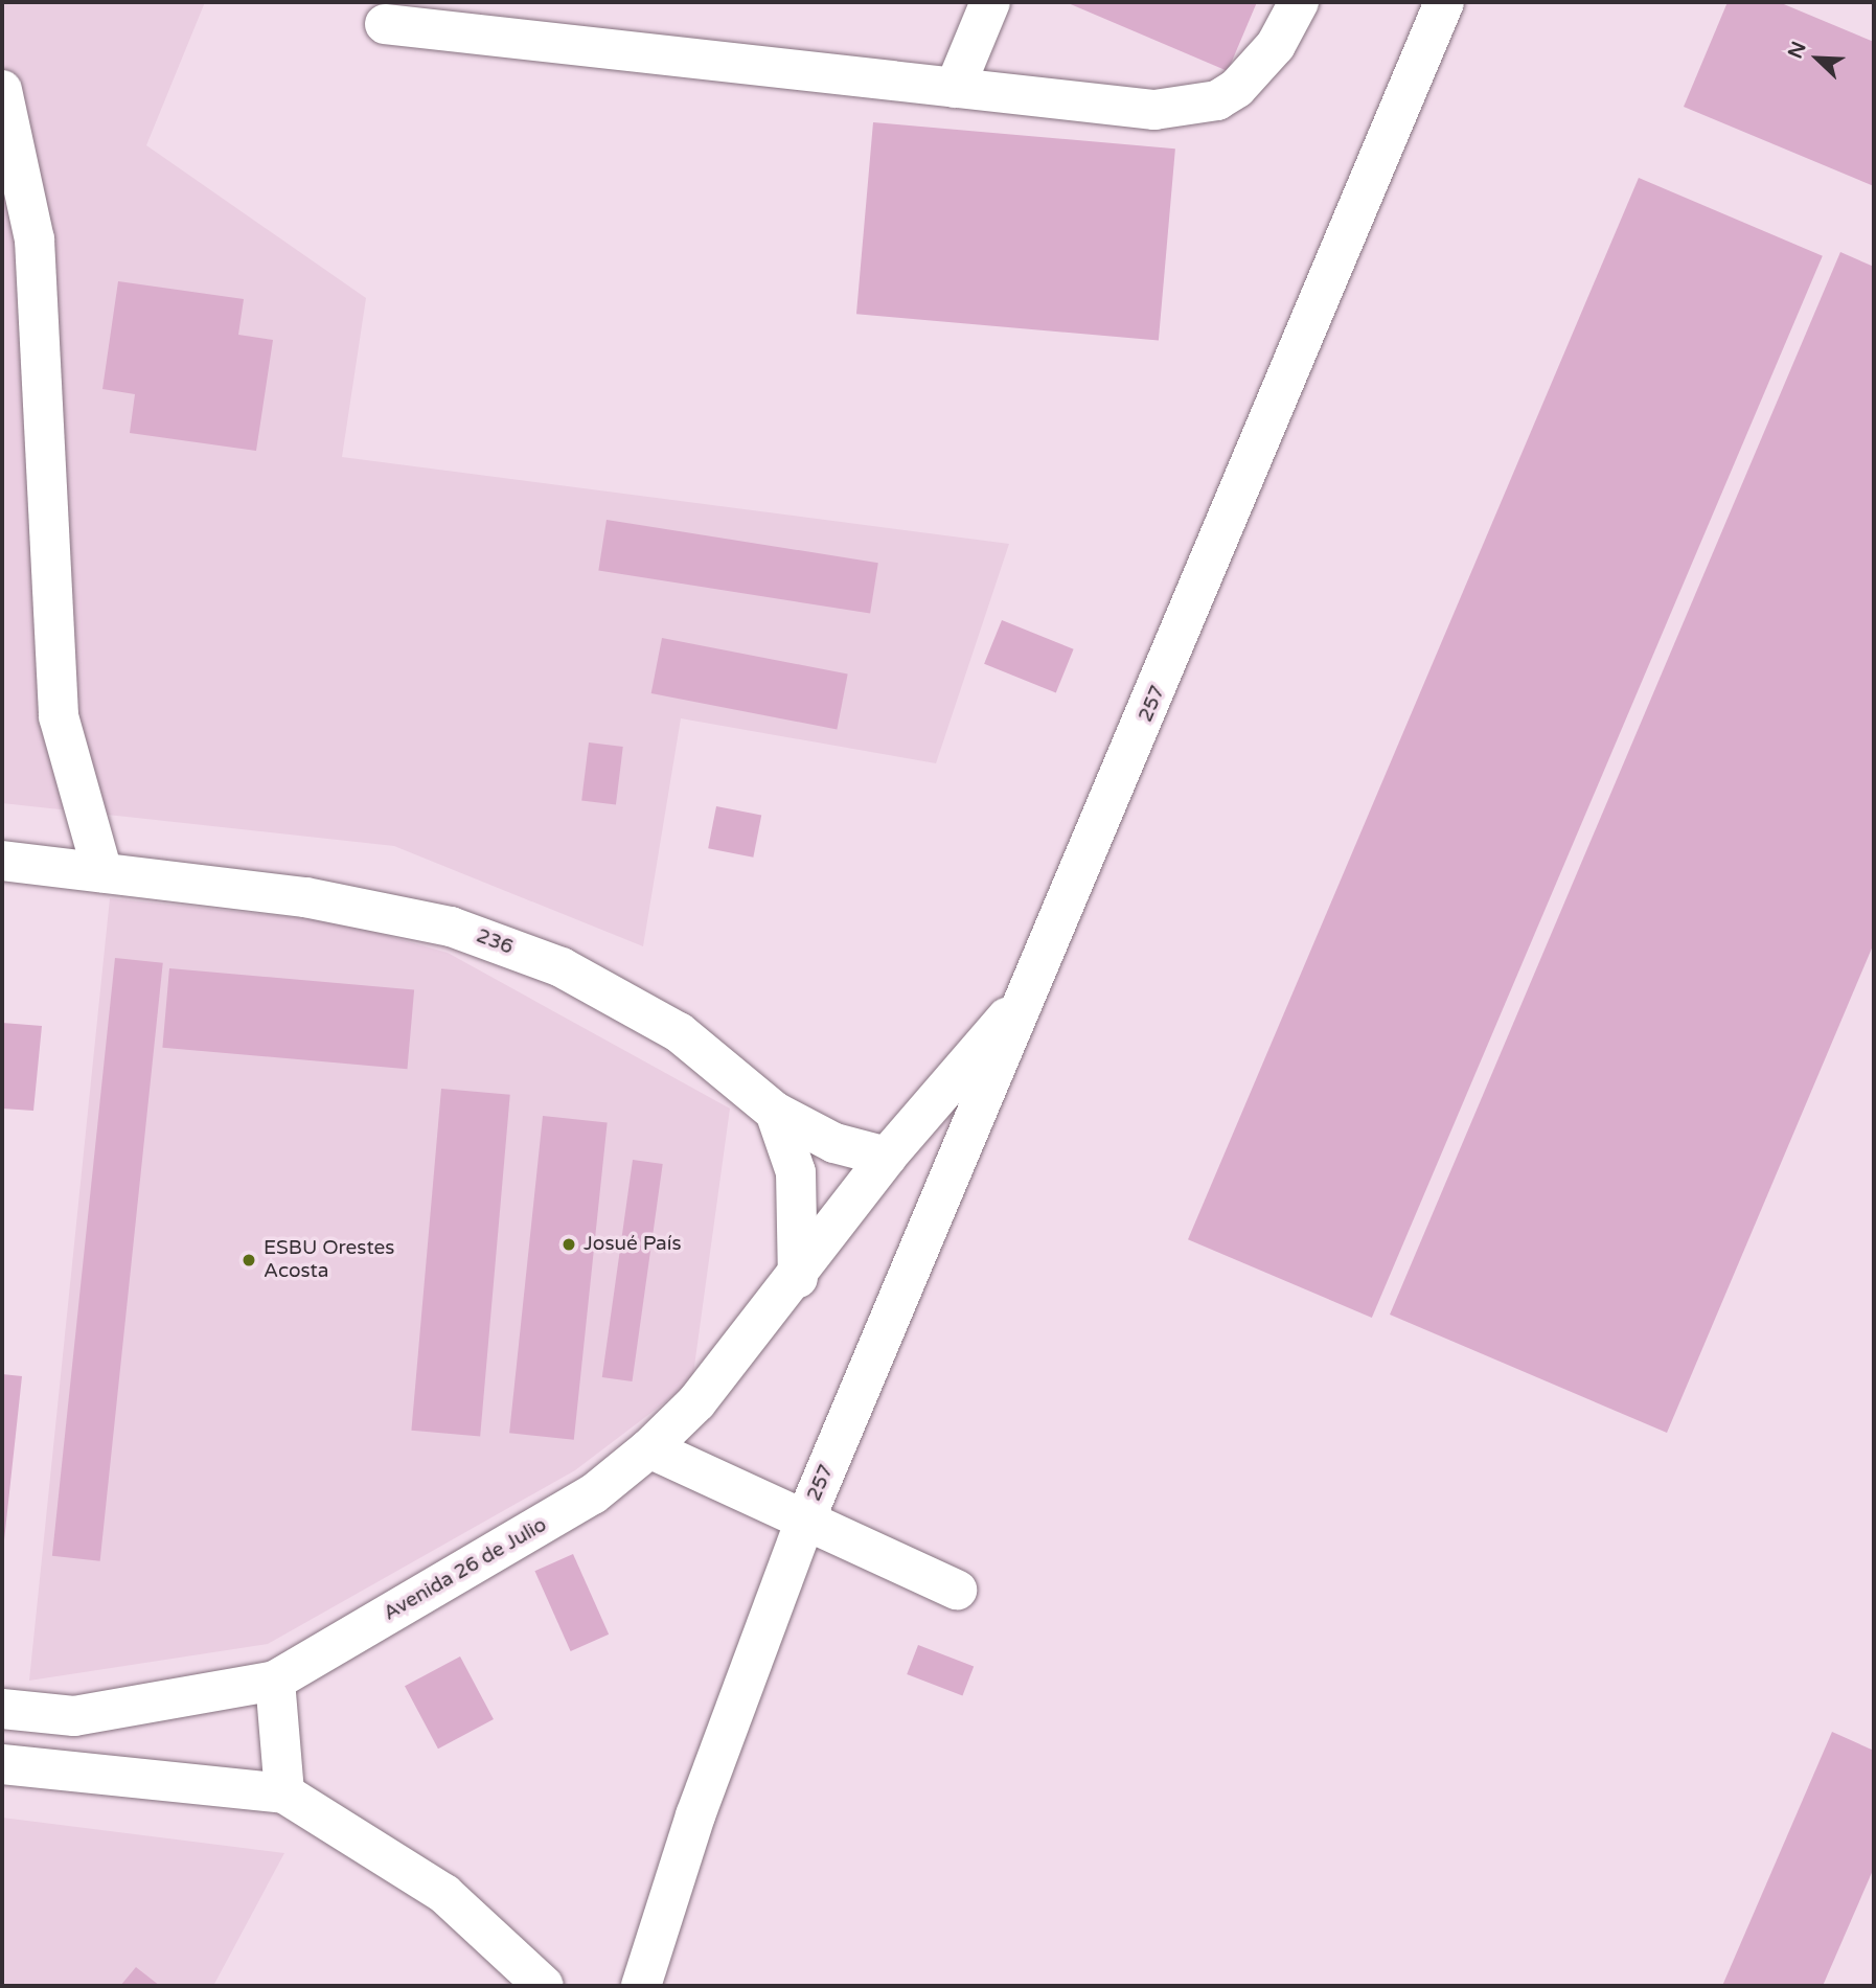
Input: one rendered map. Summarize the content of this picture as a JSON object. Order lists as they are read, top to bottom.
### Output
{
  "streets": {
    "street": ["257", "236", "Avenida 26 de Julio"]
  },
  "crossings": [
    ["257", "236"],
    ["257", "Avenida 26 de Julio"]
  ],
  "places": ["Josué País", "ESBU Orestes Acosta"],
  "north": "top left"
}
